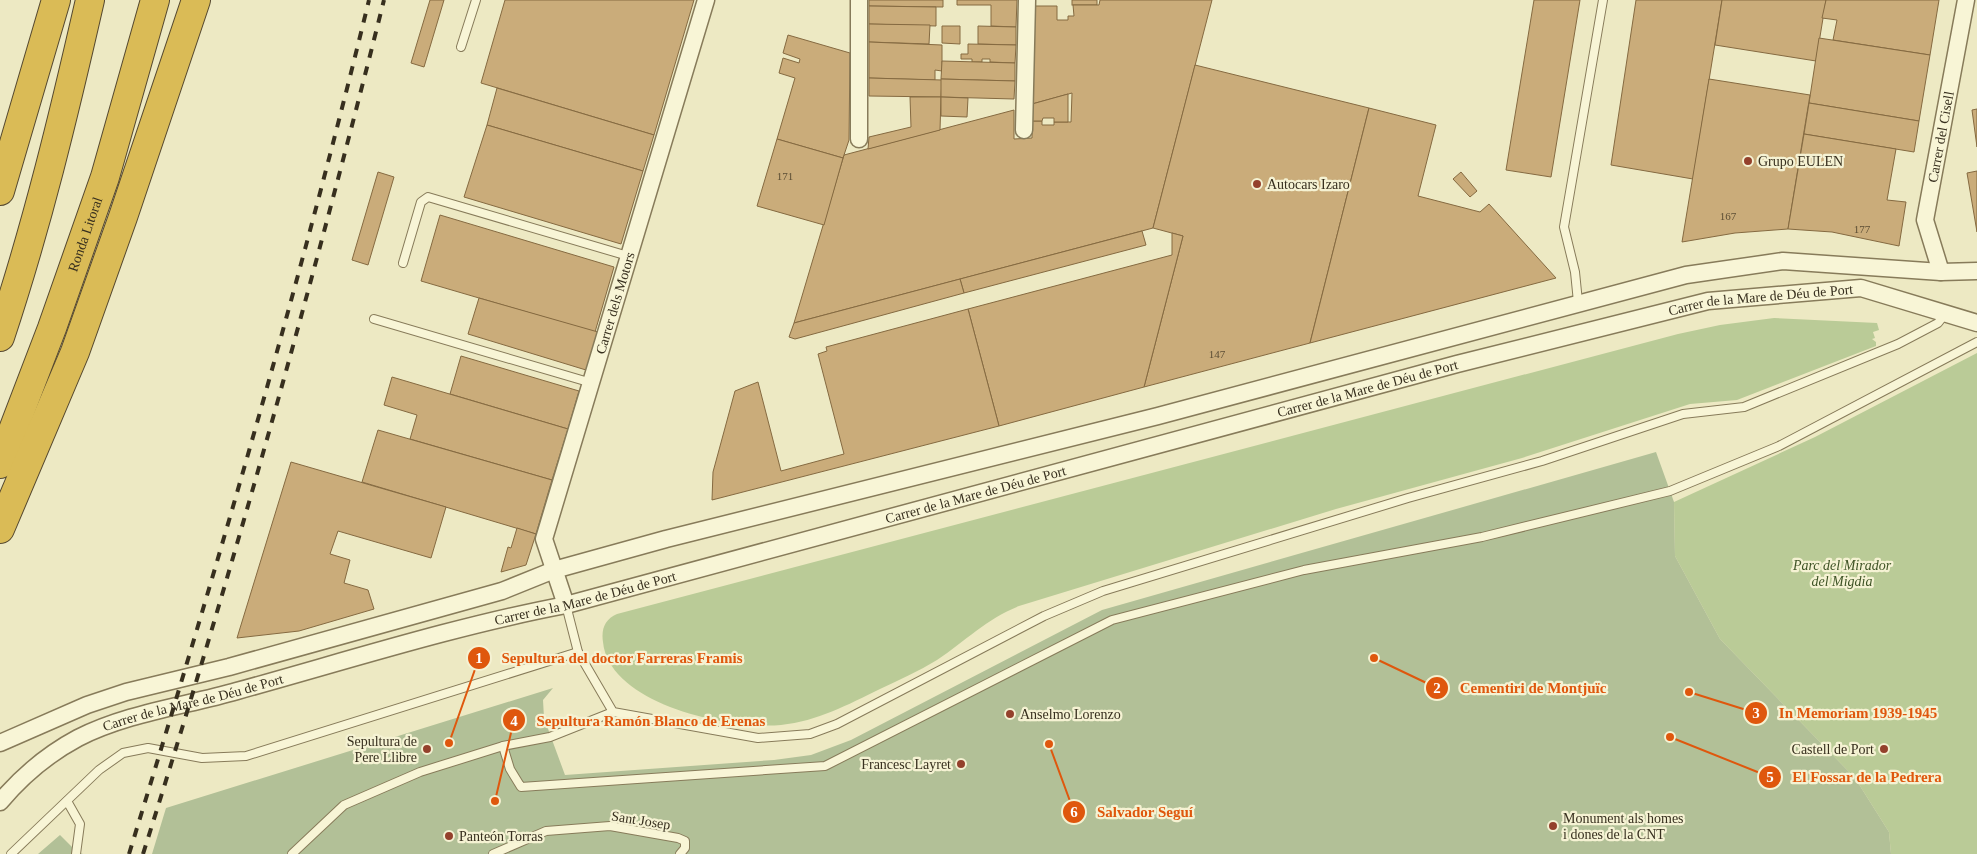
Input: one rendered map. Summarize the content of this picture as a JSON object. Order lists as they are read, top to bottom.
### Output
{
  "streets": {
    "highway": ["Ronda Litoral"],
    "street": ["Carrer del Cisell", "Carrer de la Mare de Déu de Port", "Carrer dels Motors"],
    "lane": ["Sant Josep"]
  },
  "crossings": [
    ["Carrer del Cisell", "Carrer de la Mare de Déu de Port"],
    ["Carrer de la Mare de Déu de Port", "Carrer dels Motors"]
  ],
  "parks": ["Parc del Mirador del Migdia"],
  "places": [
    "Grupo EULEN",
    "Autocars Izaro",
    "Cementiri de Montjuïc",
    "In Memoriam 1939-1945",
    "Anselmo Lorenzo",
    "El Fossar de la Pedrera",
    "Sepultura del doctor Farreras Framis",
    "Salvador Seguí",
    "Sepultura de Pere Llibre",
    "Castell de Port",
    "Francesc Layret",
    "Sepultura Ramón Blanco de Erenas",
    "Monument als homes i dones de la CNT",
    "Panteón Torras"
  ],
  "house_numbers": [
    "171",
    "167",
    "177",
    "147"
  ]
}
